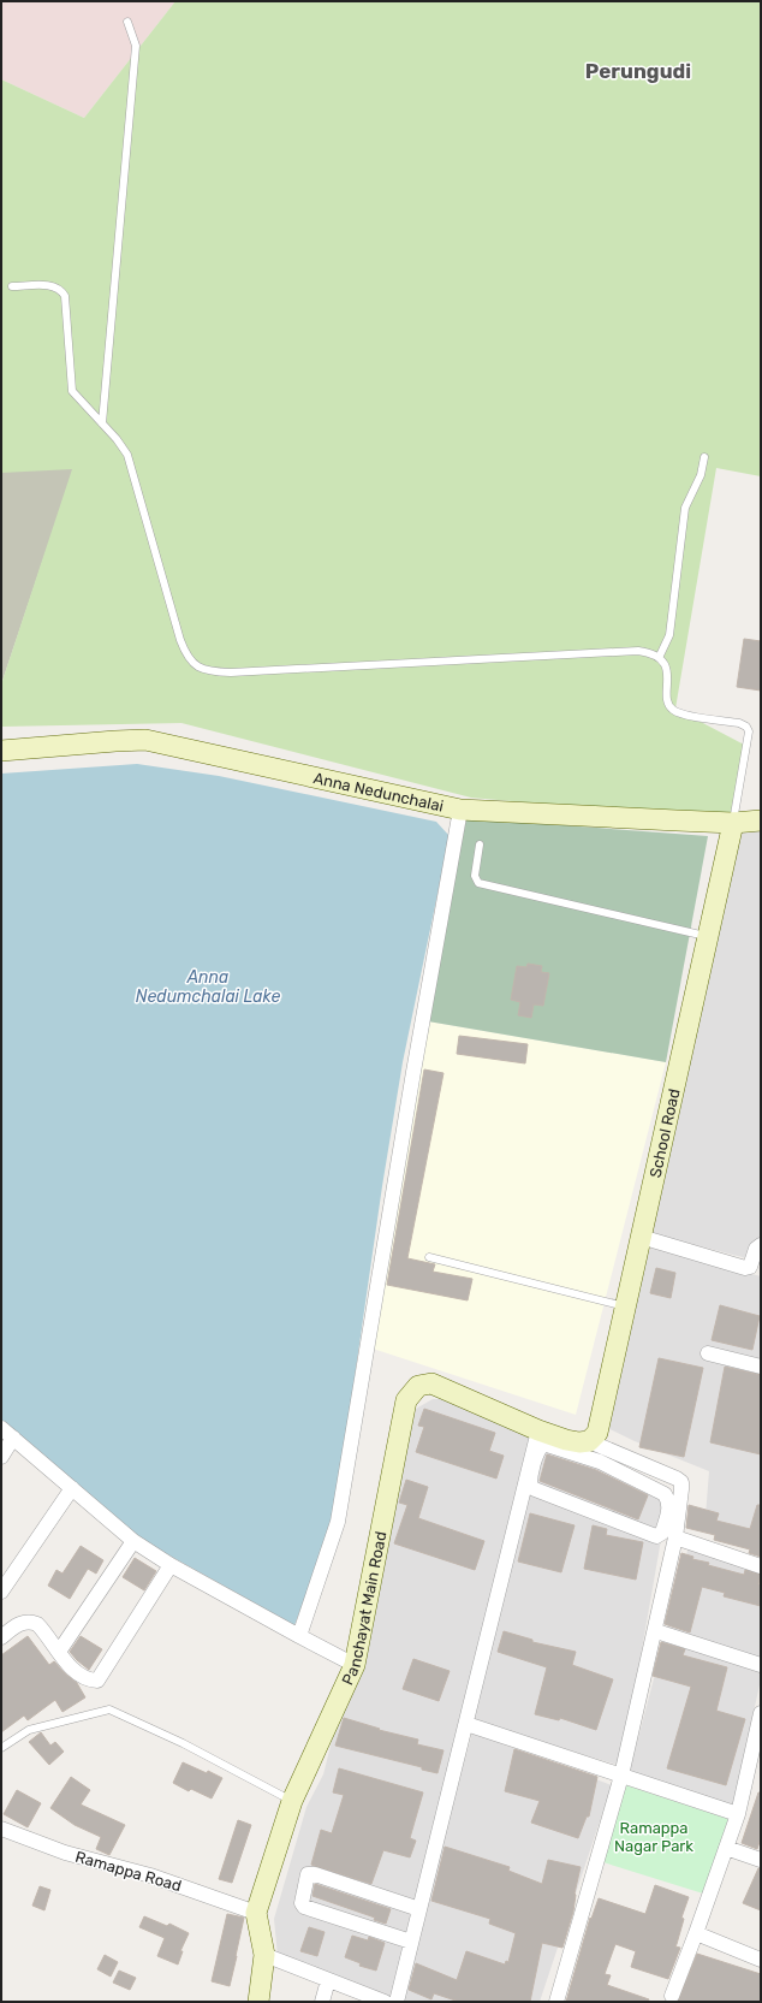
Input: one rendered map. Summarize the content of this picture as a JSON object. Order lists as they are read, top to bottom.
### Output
{
  "streets": {
    "street": [
      "Anna Nedunchalai",
      "School Road",
      "Panchayat Main Road",
      "Ramappa Road"
    ]
  },
  "crossings": [
    ["Anna Nedunchalai", "School Road"],
    ["School Road", "Panchayat Main Road"],
    ["Panchayat Main Road", "Ramappa Road"]
  ],
  "districts": ["Perungudi"],
  "water": ["Anna Nedumchalai Lake"],
  "parks": ["Ramappa Nagar Park"]
}
